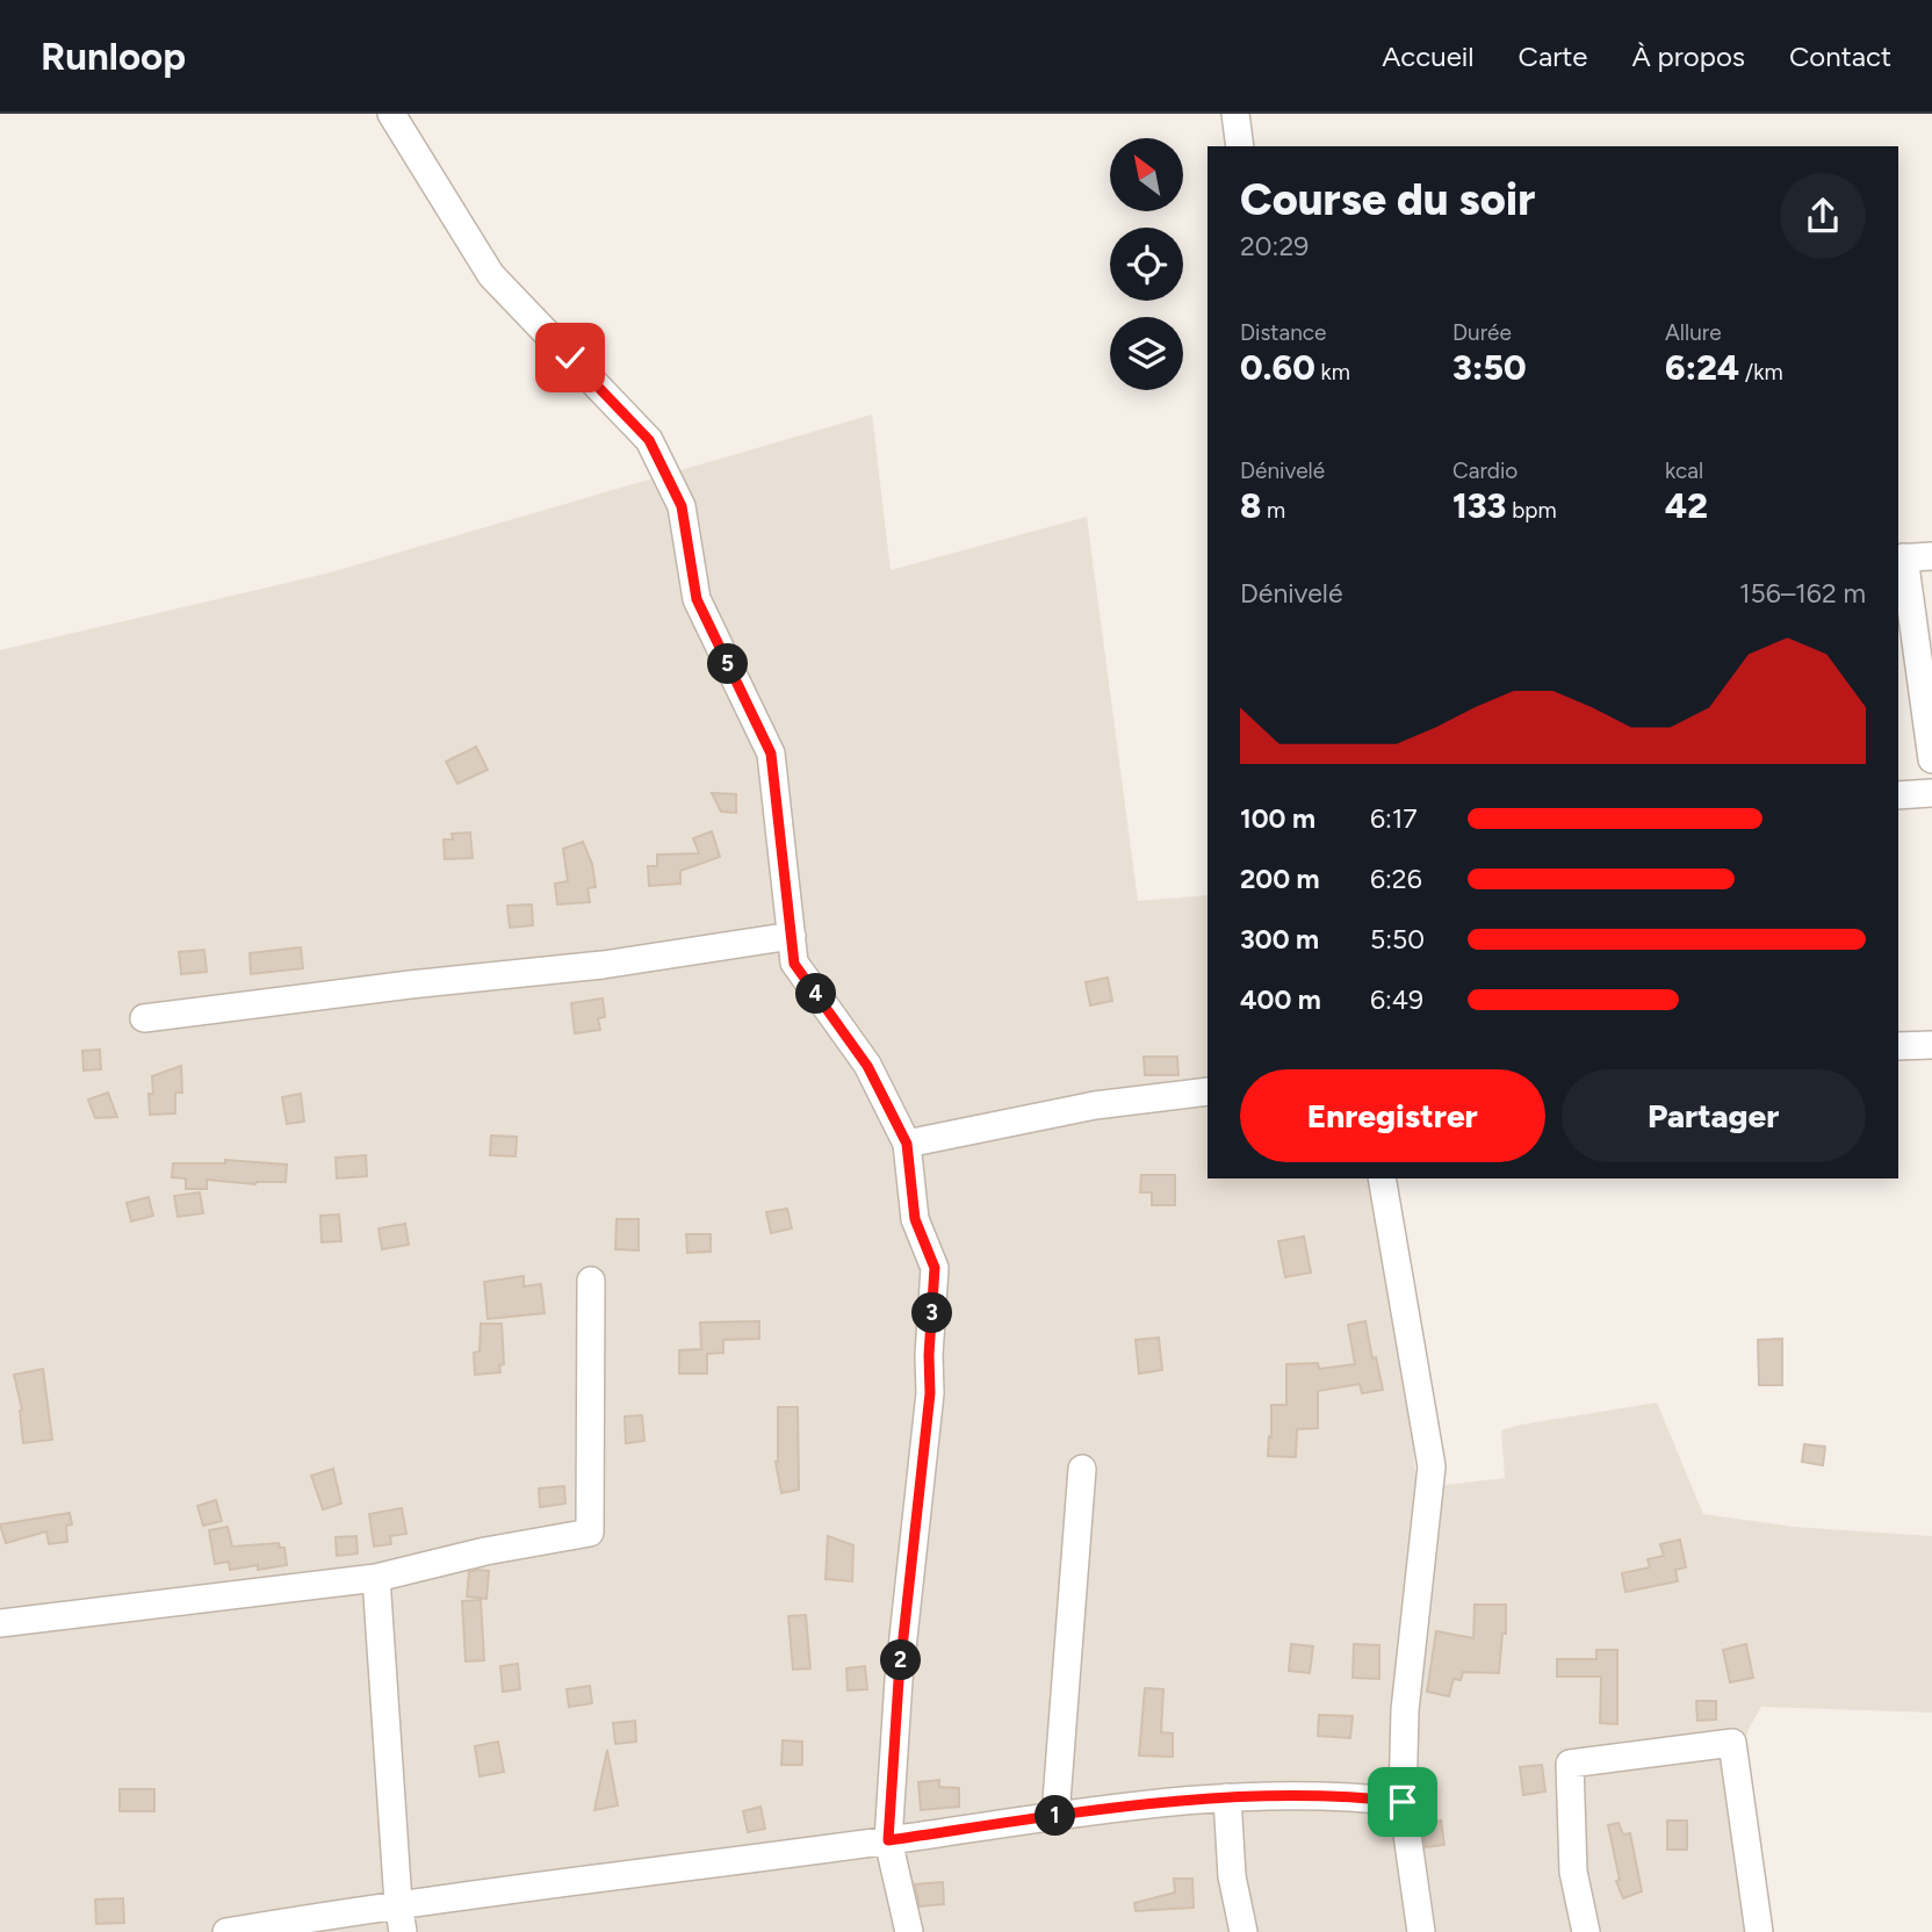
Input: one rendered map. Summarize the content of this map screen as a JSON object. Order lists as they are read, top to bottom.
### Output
{
  "north": "top left",
  "page": {
    "header": "Runloop",
    "nav": [
      "Accueil",
      "Carte",
      "À propos",
      "Contact"
    ],
    "heading": ["Course du soir", "20:29"],
    "stats": [
      ["Distance", "0.60 km"],
      ["Durée", "3:50"],
      ["Allure", "6:24 /km"],
      ["Dénivelé", "8 m"],
      ["Cardio", "133 bpm"],
      ["kcal", "42"]
    ],
    "chart": ["Dénivelé", "156–162 m"],
    "pins": [
      "5",
      "4",
      "3",
      "2",
      "1"
    ],
    "list": [
      {
        "name": "100 m",
        "note": "6:17"
      },
      {
        "name": "200 m",
        "note": "6:26"
      },
      {
        "name": "300 m",
        "note": "5:50"
      },
      {
        "name": "400 m",
        "note": "6:49"
      }
    ],
    "buttons": ["Enregistrer", "Partager"]
  }
}
